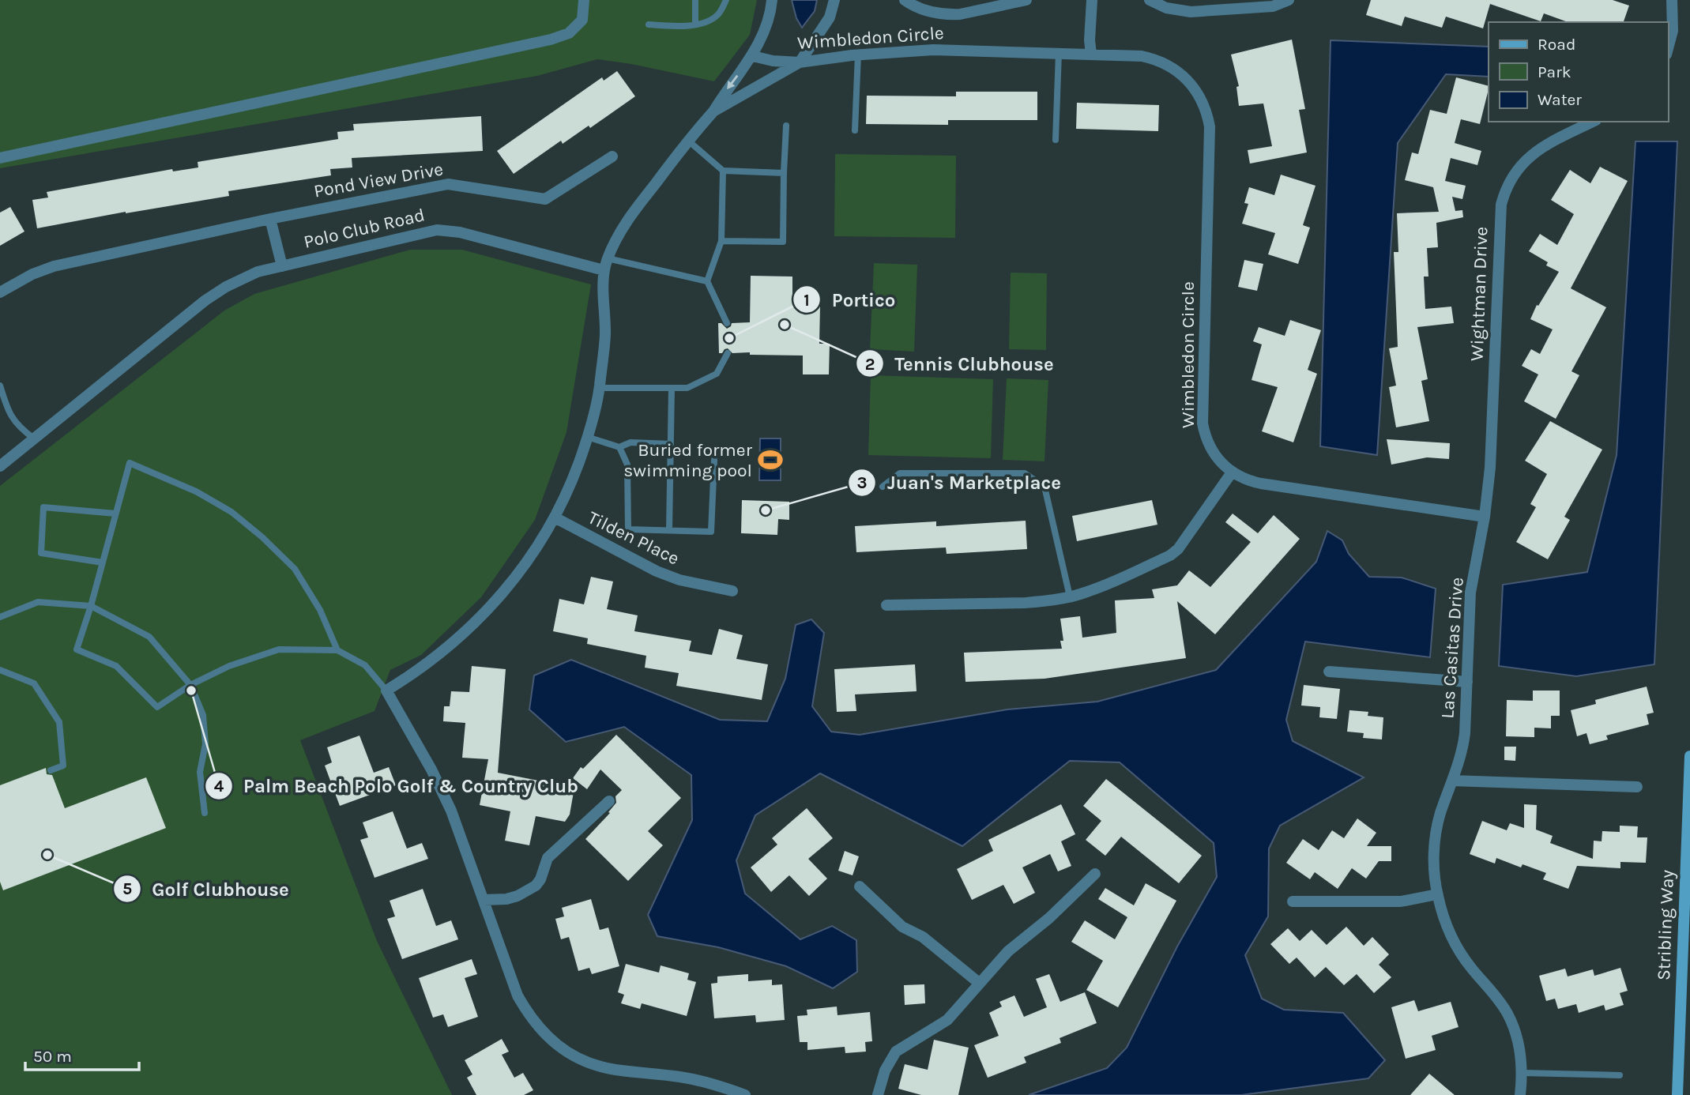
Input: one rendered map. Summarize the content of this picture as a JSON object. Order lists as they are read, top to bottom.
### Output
{
  "streets": {
    "street": [
      "Wimbledon Circle",
      "Pond View Drive",
      "Polo Club Road",
      "Wightman Drive",
      "Tilden Place",
      "Las Casitas Drive",
      "Stribling Way"
    ]
  },
  "crossings": [
    ["Wimbledon Circle", "Wightman Drive"],
    ["Wimbledon Circle", "Las Casitas Drive"],
    ["Wightman Drive", "Las Casitas Drive"]
  ],
  "places": {
    "other": [
      "Tennis Clubhouse",
      "Portico",
      "Juan's Marketplace",
      "Palm Beach Polo Golf & Country Club",
      "Golf Clubhouse"
    ],
    "sports": ["Buried former swimming pool"]
  },
  "legend": ["Road", "Park", "Water"],
  "scale_bar": "50 m"
}
